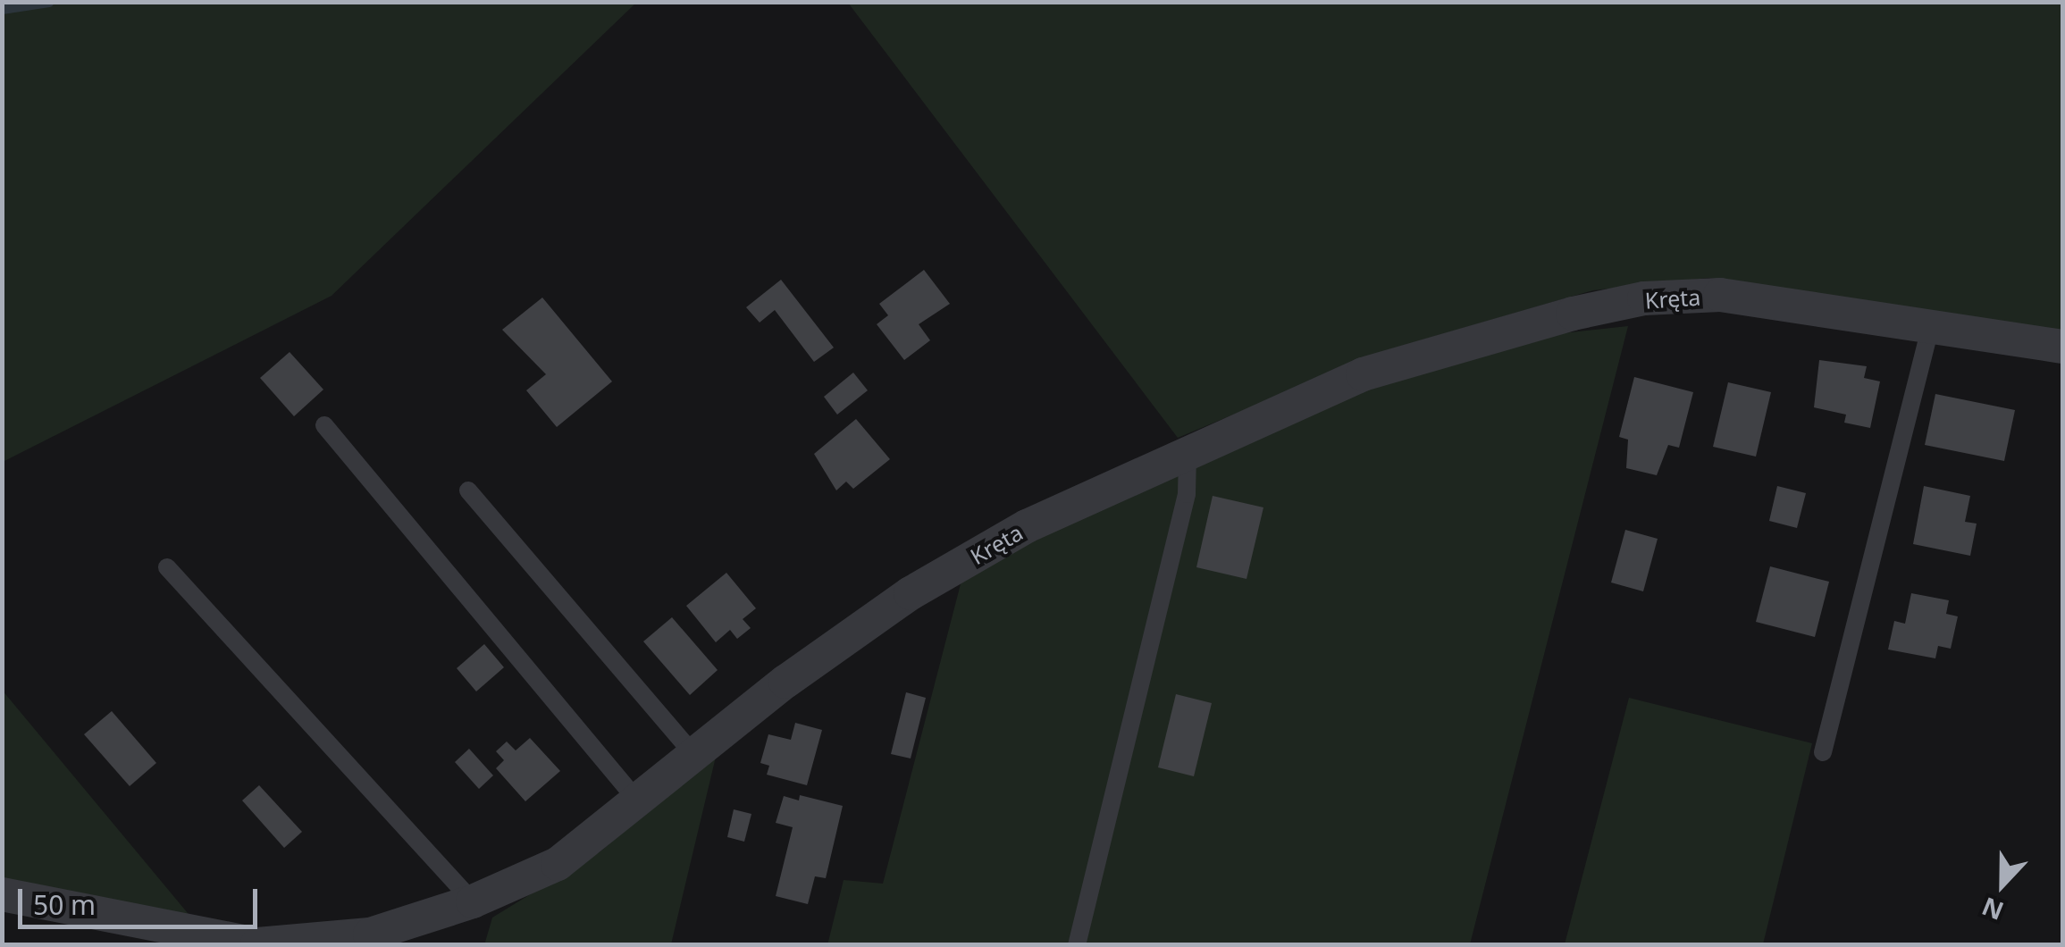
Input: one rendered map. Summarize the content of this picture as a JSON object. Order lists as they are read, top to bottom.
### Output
{
  "streets": {
    "street": ["Kręta"]
  },
  "scale_bar": "50 m",
  "north": "bottom"
}
